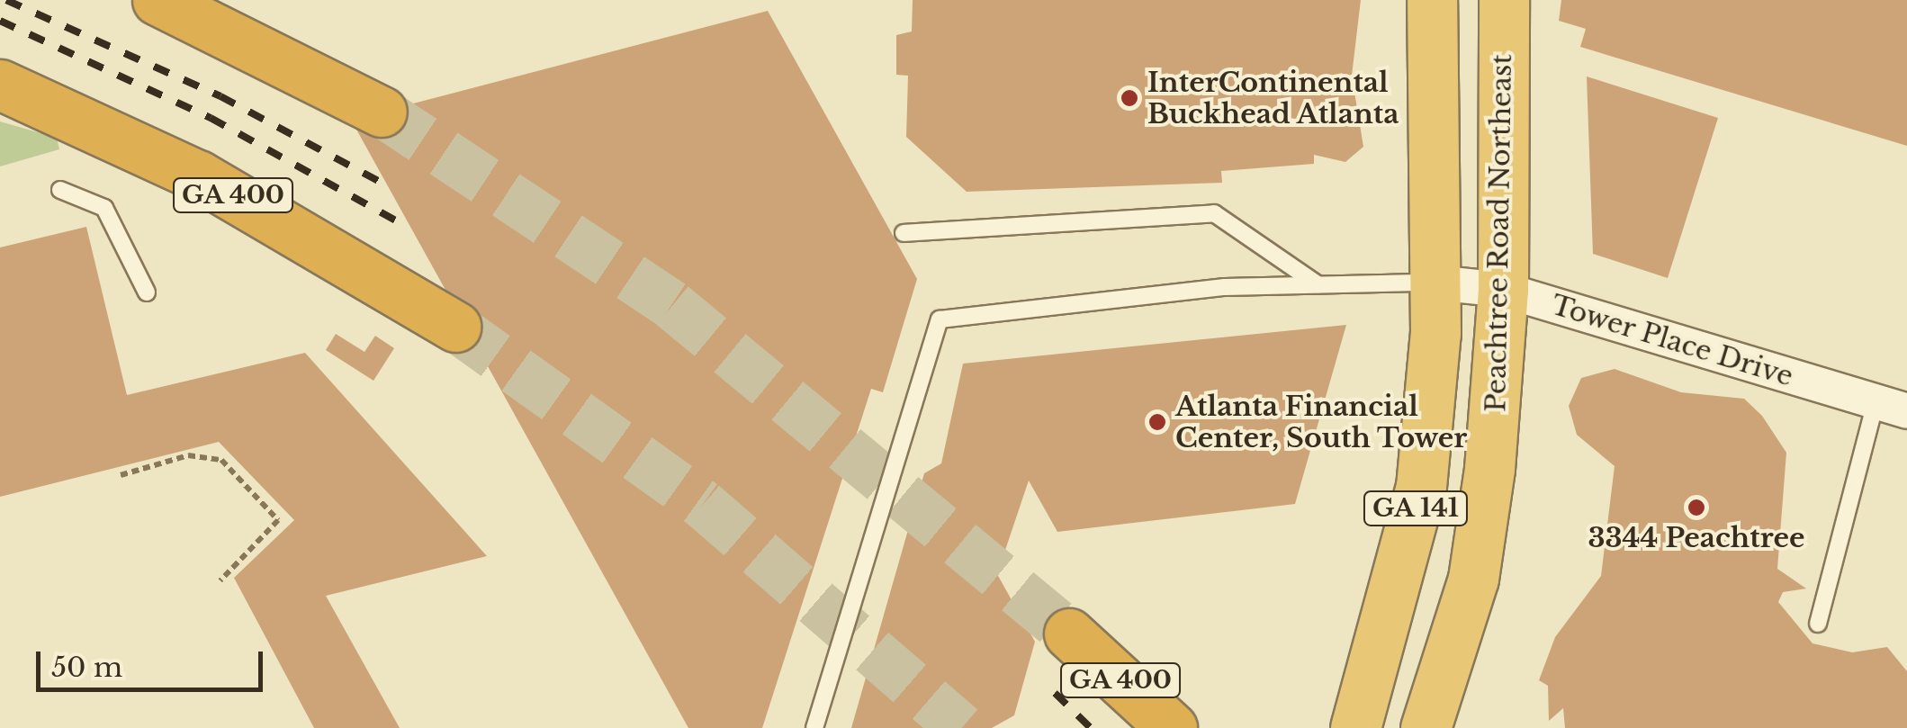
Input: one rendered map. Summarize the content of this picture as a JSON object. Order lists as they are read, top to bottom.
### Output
{
  "streets": {
    "highway": ["GA 400", "Peachtree Road Northeast", "GA 141"],
    "street": ["Tower Place Drive"]
  },
  "crossings": [
    ["Peachtree Road Northeast", "Tower Place Drive"],
    ["Tower Place Drive", "GA 141"]
  ],
  "places": ["InterContinental Buckhead Atlanta", "Atlanta Financial Center, South Tower", "3344 Peachtree"],
  "scale_bar": "50 m"
}
